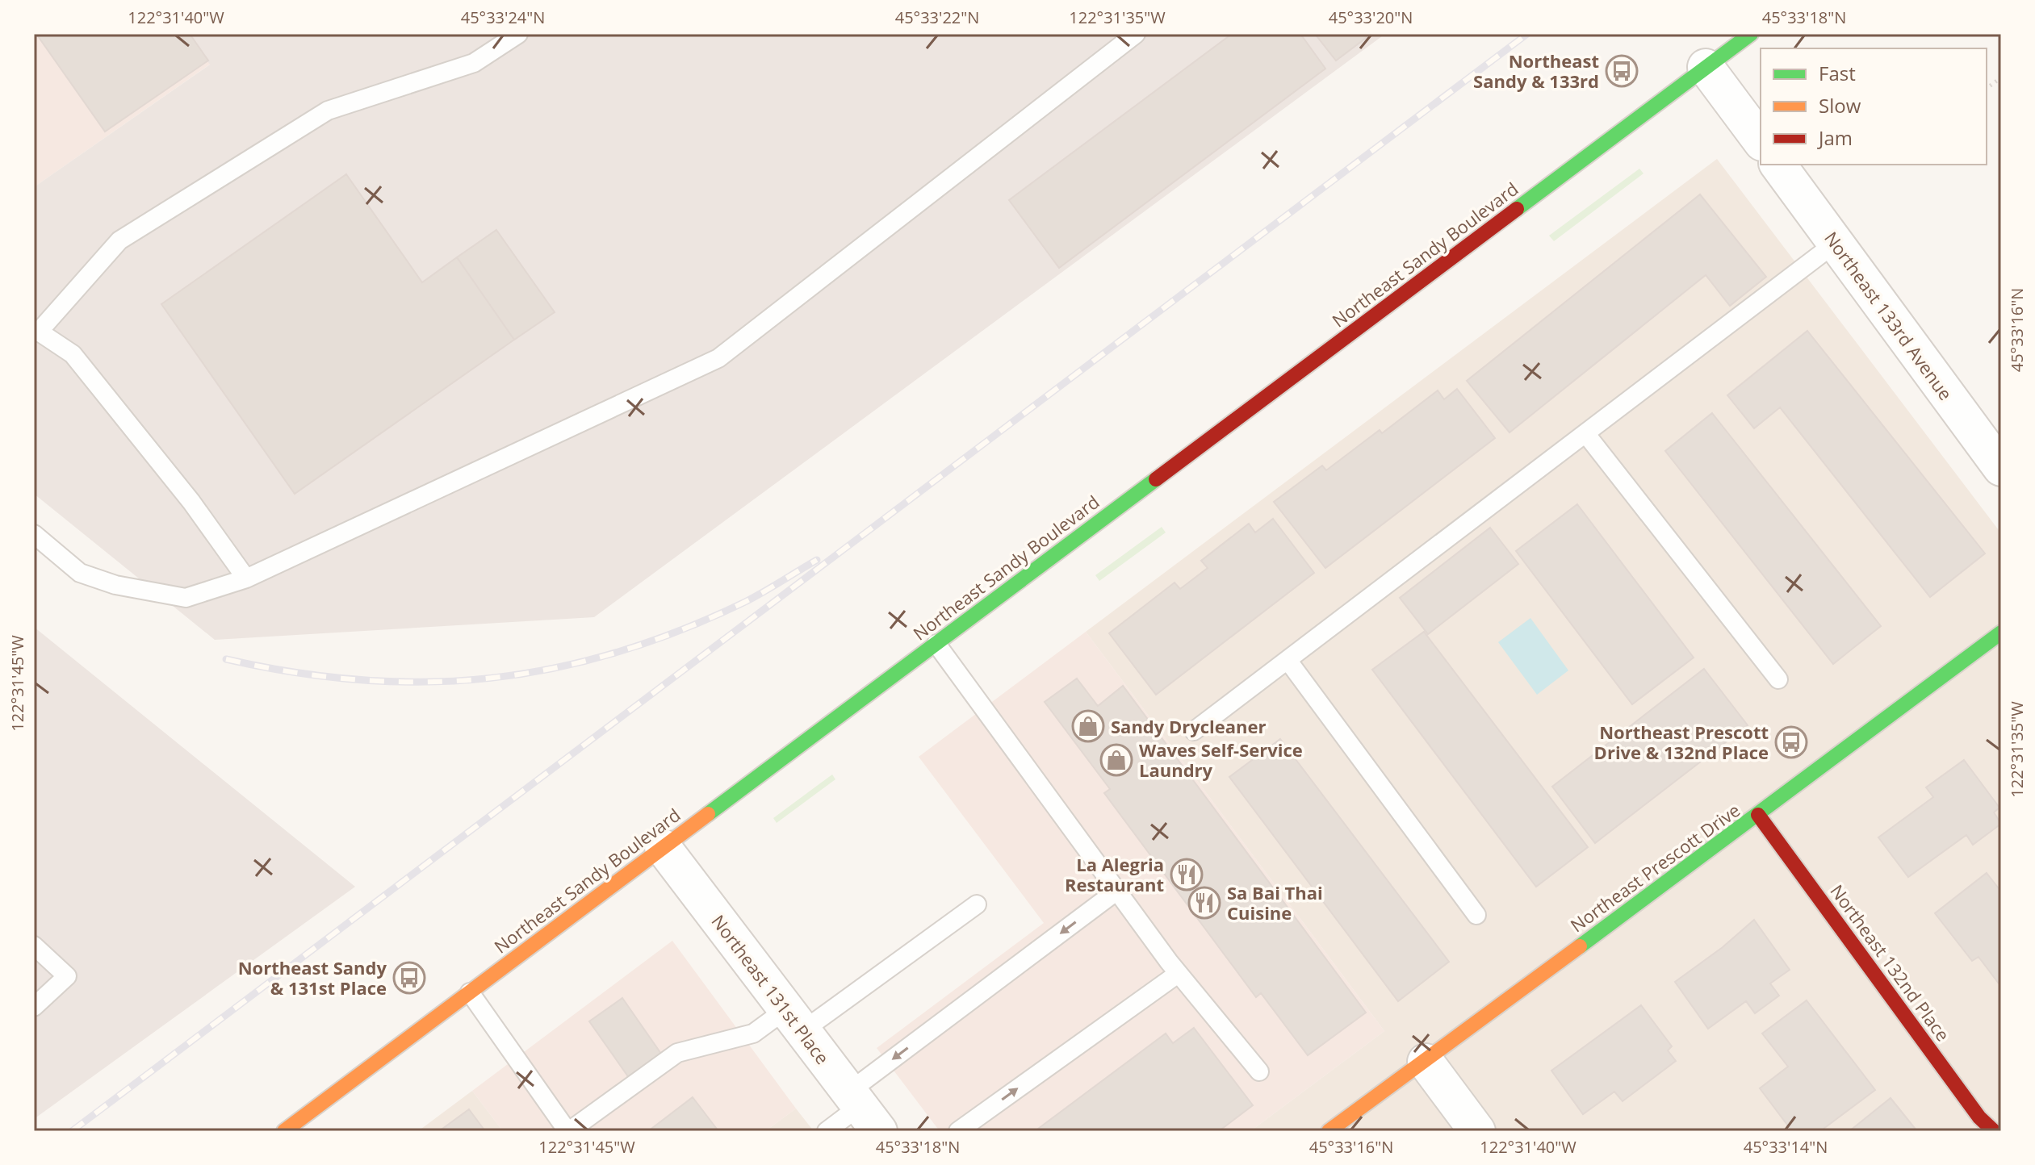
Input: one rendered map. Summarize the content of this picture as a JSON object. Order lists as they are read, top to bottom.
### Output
{
  "streets": {
    "main road": ["Northeast Sandy Boulevard", "Northeast Prescott Drive", "Northeast 132nd Place"],
    "street": ["Northeast 133rd Avenue", "Northeast 131st Place"]
  },
  "crossings": [
    ["Northeast Sandy Boulevard", "Northeast 131st Place"],
    ["Northeast Prescott Drive", "Northeast 132nd Place"]
  ],
  "places": {
    "bus stop": ["Northeast Sandy & 133rd", "Northeast Prescott Drive & 132nd Place", "Northeast Sandy & 131st Place"],
    "shop": ["Sandy Drycleaner", "Waves Self-Service Laundry"],
    "restaurant": ["La Alegria Restaurant", "Sa Bai Thai Cuisine"]
  },
  "legend": ["Fast", "Slow", "Jam"],
  "coordinates": [
    "122°31'40\"W",
    "45°33'24\"N",
    "45°33'22\"N",
    "122°31'35\"W",
    "45°33'20\"N",
    "45°33'18\"N",
    "45°33'16\"N",
    "122°31'45\"W",
    "45°33'14\"N"
  ]
}
